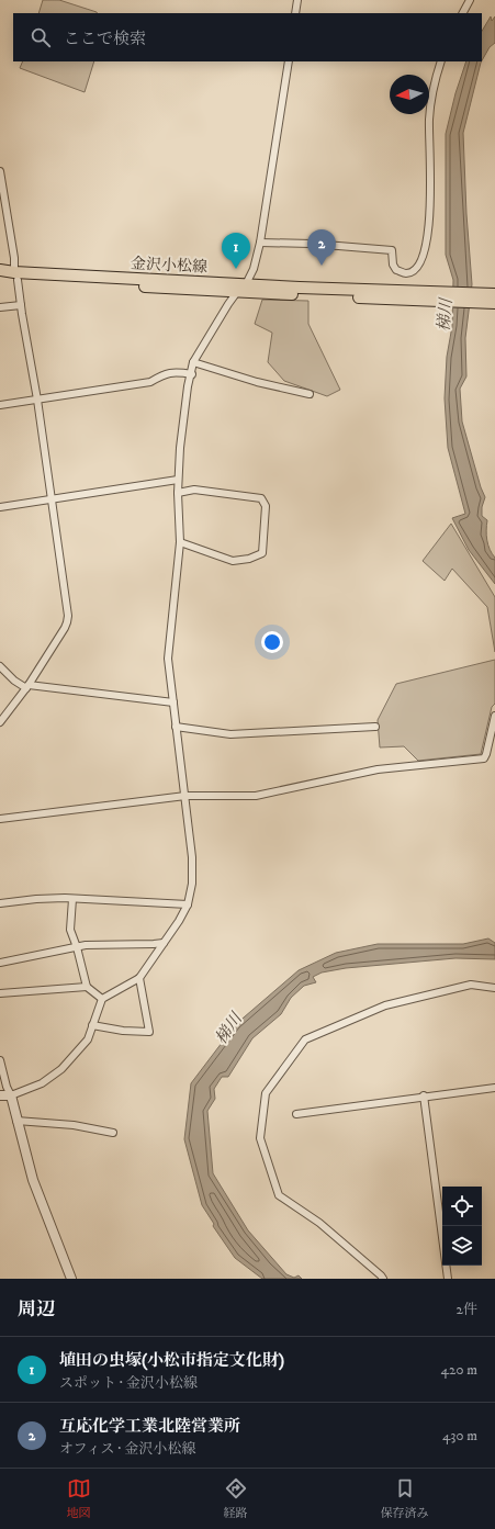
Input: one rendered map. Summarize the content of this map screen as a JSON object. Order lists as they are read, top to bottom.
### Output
{
  "streets": {
    "main road": ["金沢小松線"]
  },
  "water": ["梯川"],
  "north": "left",
  "page": {
    "search": "ここで検索",
    "pins": ["2", "1"],
    "heading": ["周辺", "2件"],
    "list": [
      {
        "mark": "1",
        "name": "埴田の虫塚(小松市指定文化財)",
        "note": "スポット · 金沢小松線",
        "value": "420 m"
      },
      {
        "mark": "2",
        "name": "互応化学工業北陸営業所",
        "note": "オフィス · 金沢小松線",
        "value": "430 m"
      }
    ],
    "nav": ["地図", "経路", "保存済み"]
  }
}
